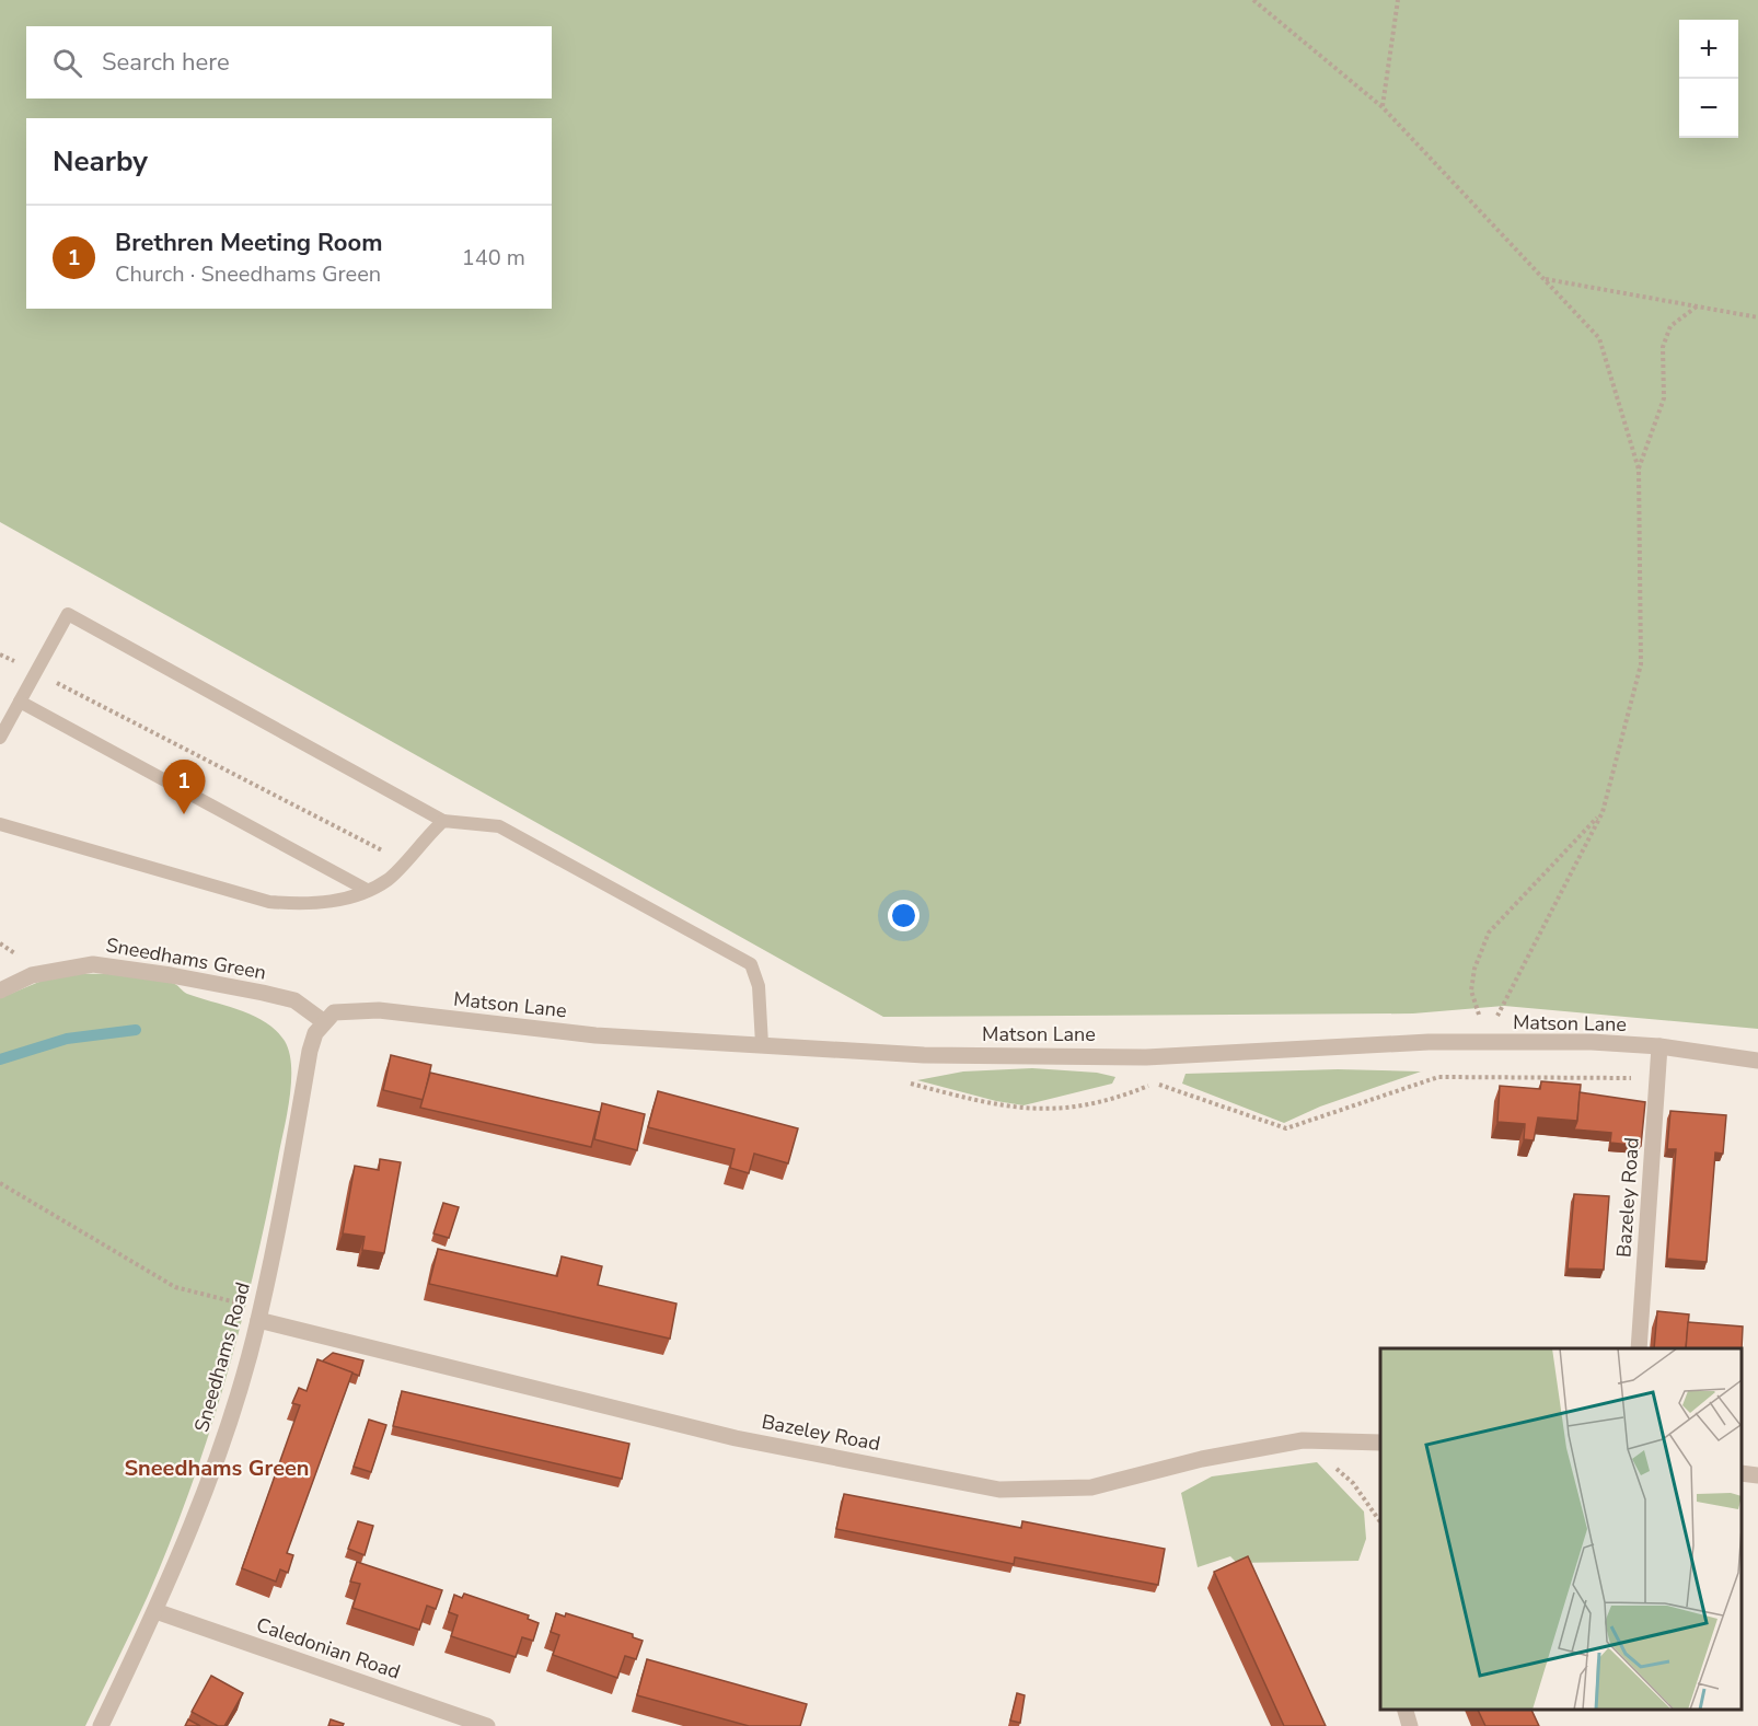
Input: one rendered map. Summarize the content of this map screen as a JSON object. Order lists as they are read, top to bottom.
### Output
{
  "streets": {
    "street": [
      "Sneedhams Green",
      "Matson Lane",
      "Bazeley Road",
      "Sneedhams Road",
      "Caledonian Road"
    ]
  },
  "crossings": [
    ["Sneedhams Green", "Matson Lane"],
    ["Sneedhams Green", "Sneedhams Road"],
    ["Matson Lane", "Bazeley Road"],
    ["Matson Lane", "Sneedhams Road"],
    ["Bazeley Road", "Sneedhams Road"],
    ["Sneedhams Road", "Caledonian Road"]
  ],
  "districts": ["Sneedhams Green"],
  "page": {
    "map_buttons": ["+", "−"],
    "search": "Search here",
    "heading": "Nearby",
    "list": [
      {
        "mark": "1",
        "name": "Brethren Meeting Room",
        "note": "Church · Sneedhams Green",
        "value": "140 m"
      }
    ],
    "pins": "1"
  }
}
